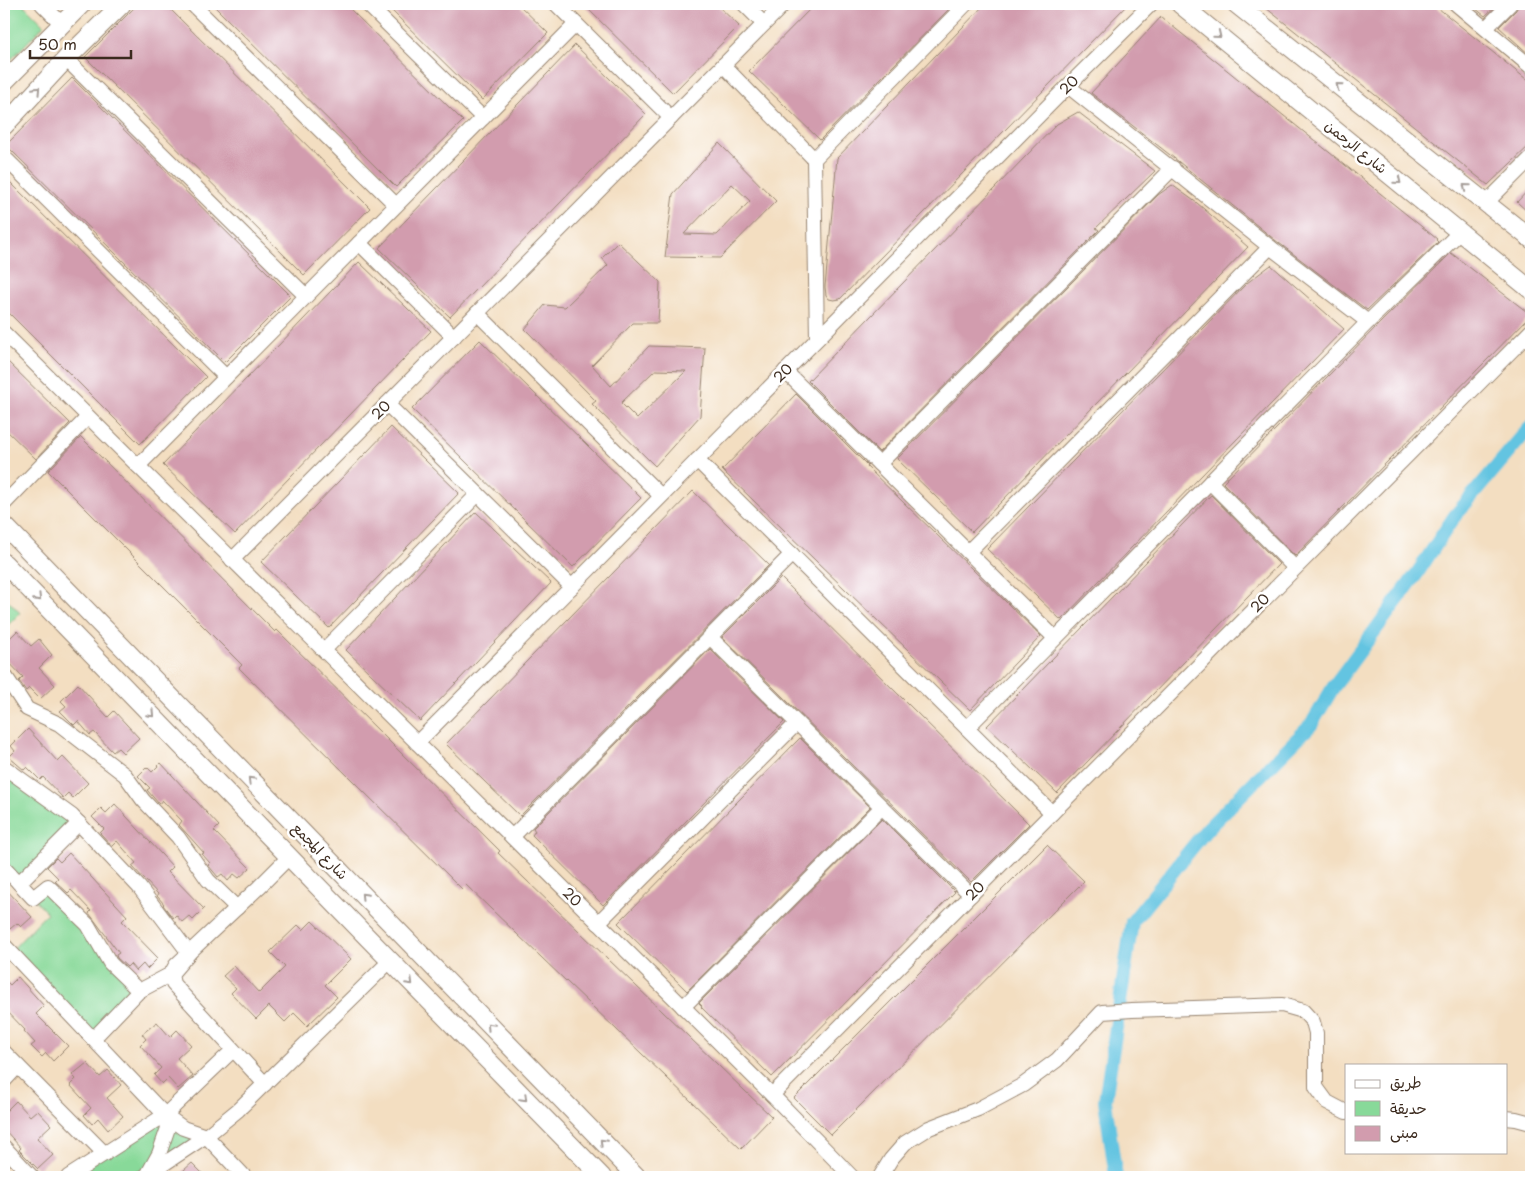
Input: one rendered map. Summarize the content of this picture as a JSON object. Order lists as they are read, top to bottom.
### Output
{
  "streets": {
    "street": ["20", "شارع الرحمن", "شارع المجمع"]
  },
  "legend": ["طريق", "حديقة", "مبنى"],
  "scale_bar": "50 m"
}
